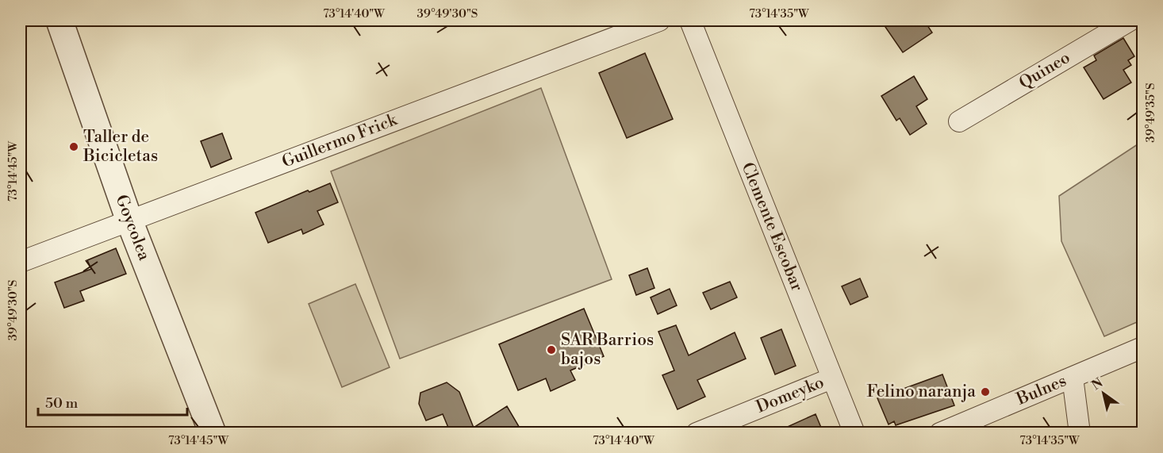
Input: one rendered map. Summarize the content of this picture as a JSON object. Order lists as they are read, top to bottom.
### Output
{
  "streets": {
    "street": [
      "Quineo",
      "Guillermo Frick",
      "Clemente Escobar",
      "Goycolea",
      "Bulnes",
      "Domeyko"
    ]
  },
  "crossings": [
    ["Guillermo Frick", "Goycolea"],
    ["Clemente Escobar", "Domeyko"]
  ],
  "places": ["Taller de Bicicletas", "SAR Barrios bajos", "Felino naranja"],
  "scale_bar": "50 m",
  "north": "top left",
  "coordinates": [
    "73°14'40\"W",
    "39°49'30\"S",
    "73°14'35\"W",
    "39°49'35\"S",
    "73°14'45\"W"
  ]
}
